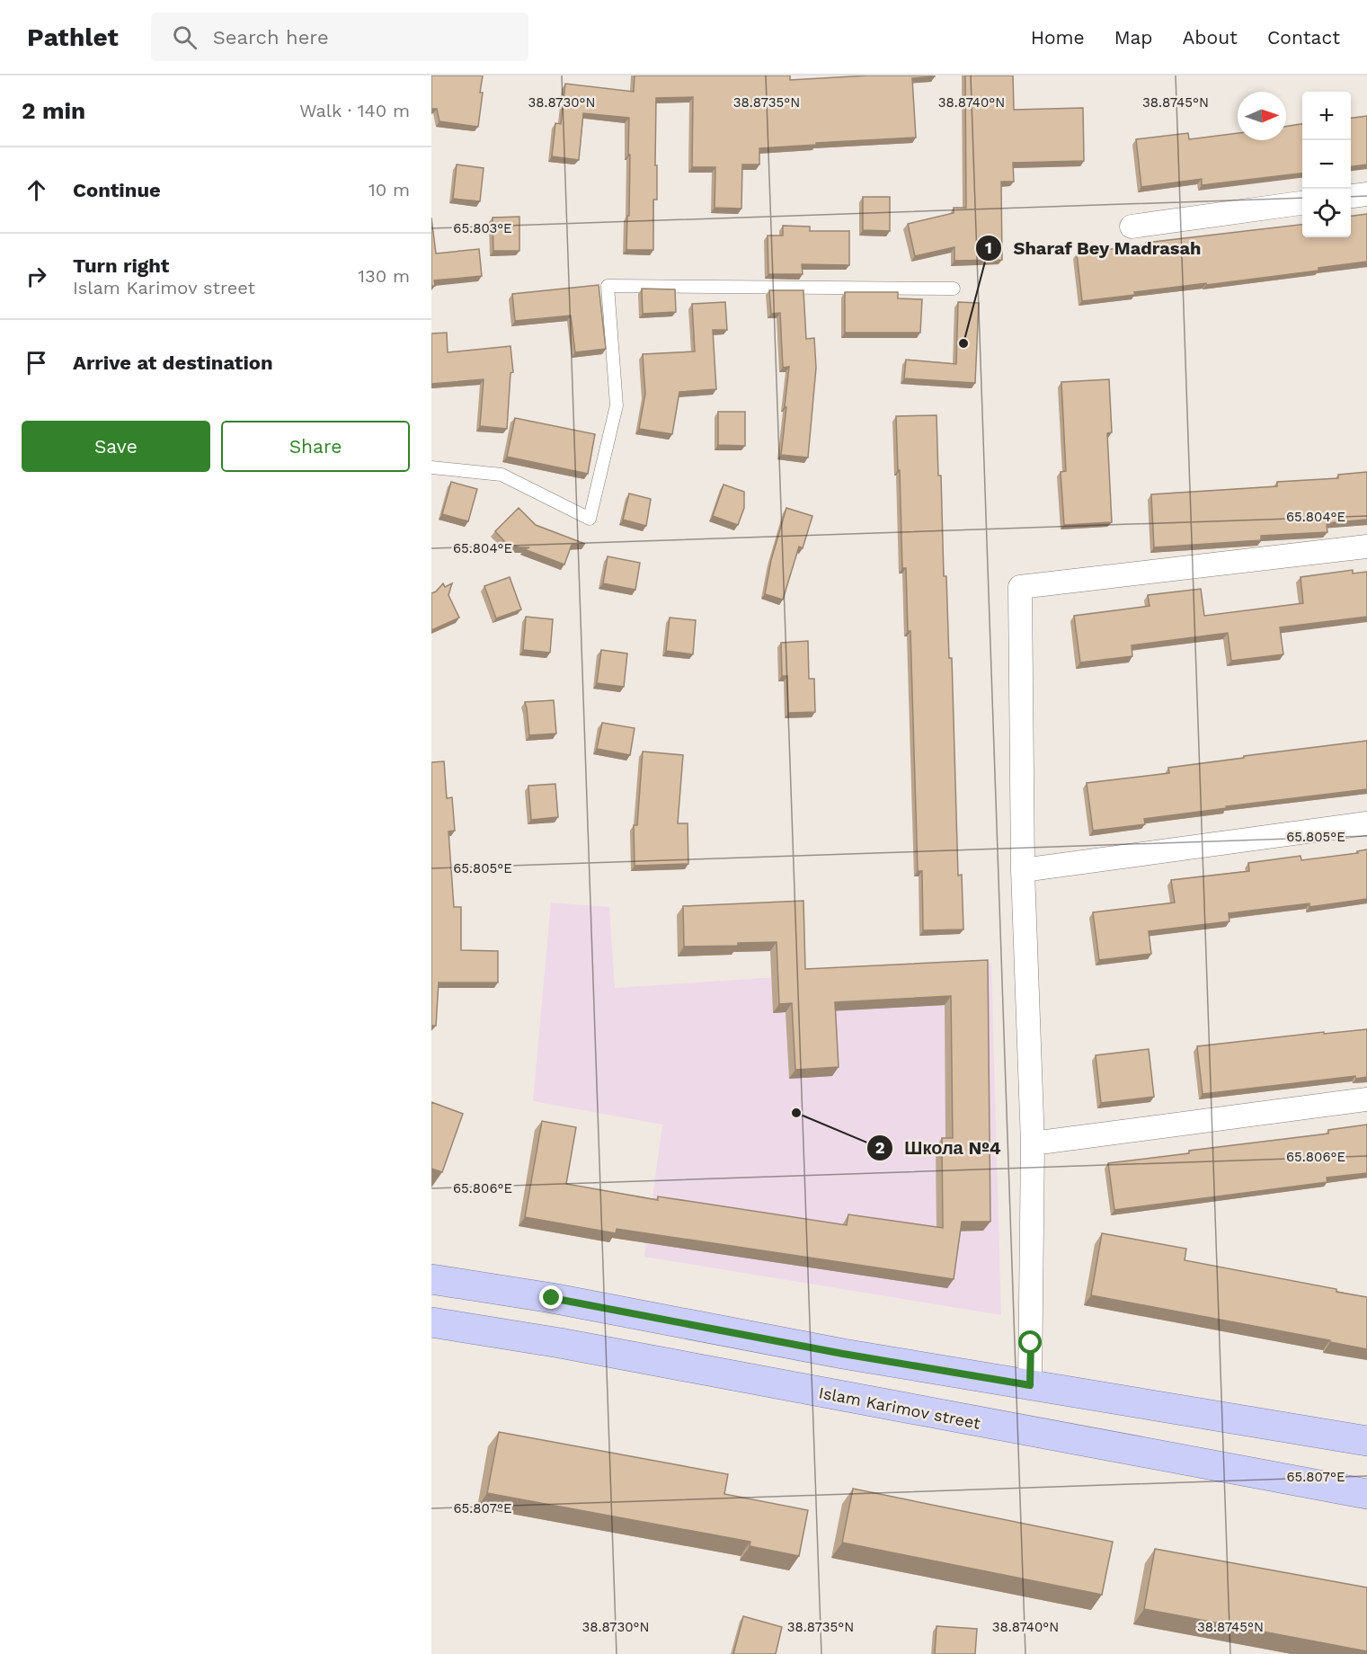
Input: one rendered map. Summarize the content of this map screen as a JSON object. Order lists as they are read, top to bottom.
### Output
{
  "streets": {
    "main road": ["Islam Karimov street"]
  },
  "places": ["Sharaf Bey Madrasah", "Школа №4"],
  "north": "right",
  "page": {
    "header": "Pathlet",
    "search": "Search here",
    "nav": [
      "Home",
      "Map",
      "About",
      "Contact"
    ],
    "heading": ["2 min", "Walk · 140 m"],
    "map_buttons": ["+", "−"],
    "list": [
      ["Continue", "10 m"],
      ["Turn right", "Islam Karimov street", "130 m"],
      "Arrive at destination"
    ],
    "buttons": ["Save", "Share"]
  },
  "coordinates": [
    "38.8730°N",
    "38.8735°N",
    "38.8740°N",
    "38.8745°N",
    "65.803°E",
    "65.804°E",
    "65.805°E",
    "65.806°E",
    "65.807°E"
  ]
}
